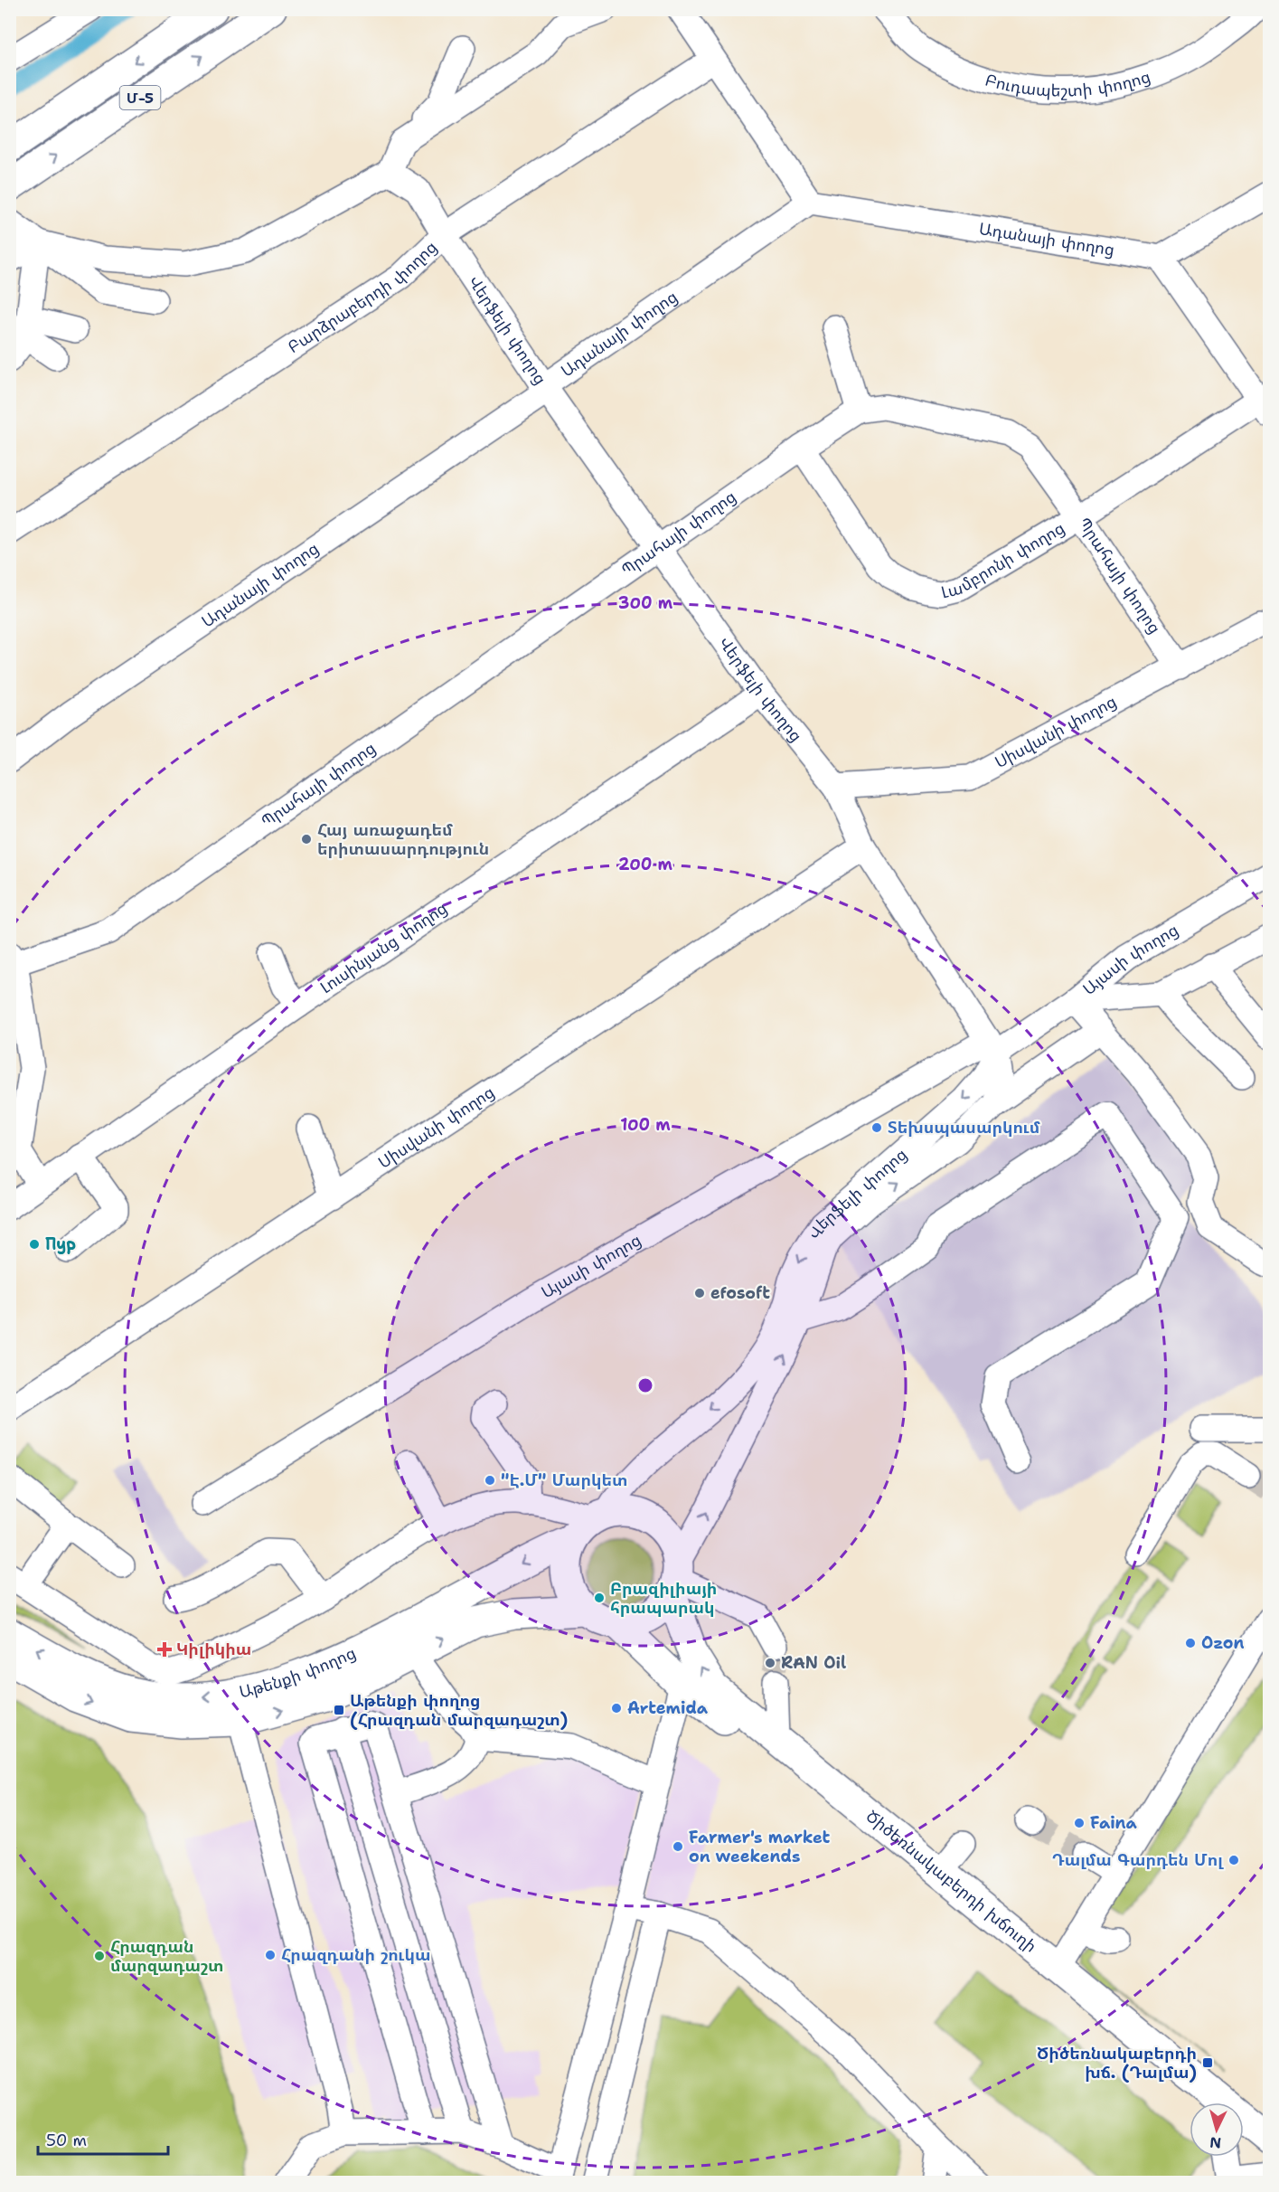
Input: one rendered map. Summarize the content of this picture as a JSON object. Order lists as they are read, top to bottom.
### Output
{
  "streets": {
    "main road": ["Մ-5", "Աթենքի փողոց", "Ծիծեռնակաբերդի խճուղի"],
    "street": [
      "Բուդապեշտի փողոց",
      "Ադանայի փողոց",
      "Բարձրաբերդի փողոց",
      "Վերֆելի փողոց",
      "Պրահայի փողոց",
      "Լամբրոնի փողոց",
      "Սիսվանի փողոց",
      "Լուսինյանց փողոց",
      "Այասի փողոց"
    ]
  },
  "crossings": [
    ["Ադանայի փողոց", "Վերֆելի փողոց"],
    ["Բարձրաբերդի փողոց", "Վերֆելի փողոց"],
    ["Վերֆելի փողոց", "Պրահայի փողոց"],
    ["Վերֆելի փողոց", "Սիսվանի փողոց"],
    ["Վերֆելի փողոց", "Լուսինյանց փողոց"],
    ["Վերֆելի փողոց", "Այասի փողոց"],
    ["Վերֆելի փողոց", "Աթենքի փողոց"],
    ["Վերֆելի փողոց", "Ծիծեռնակաբերդի խճուղի"],
    ["Պրահայի փողոց", "Լամբրոնի փողոց"],
    ["Պրահայի փողոց", "Սիսվանի փողոց"],
    ["Աթենքի փողոց", "Ծիծեռնակաբերդի խճուղի"]
  ],
  "places": {
    "other": [
      "Հայ առաջադեմ երիտասարդություն",
      "Տեխսպասարկում",
      "Пур",
      "efosoft",
      "\"Է.Մ\" Մարկետ",
      "Բրազիլիայի հրապարակ",
      "Ozon",
      "RAN Oil",
      "Artemida",
      "Faina",
      "Farmer's market on weekends",
      "Դալմա Գարդեն Մոլ",
      "Հրազդանի շուկա",
      "Հրազդան մարզադաշտ"
    ],
    "health": ["Կիլիկիա"],
    "transit": ["Աթենքի փողոց (Հրազդան մարզադաշտ)", "Ծիծեռնակաբերդի խճ. (Դալմա)"]
  },
  "scale_bar": "50 m",
  "north": "bottom",
  "rings": ["300 m", "200 m", "100 m"]
}
